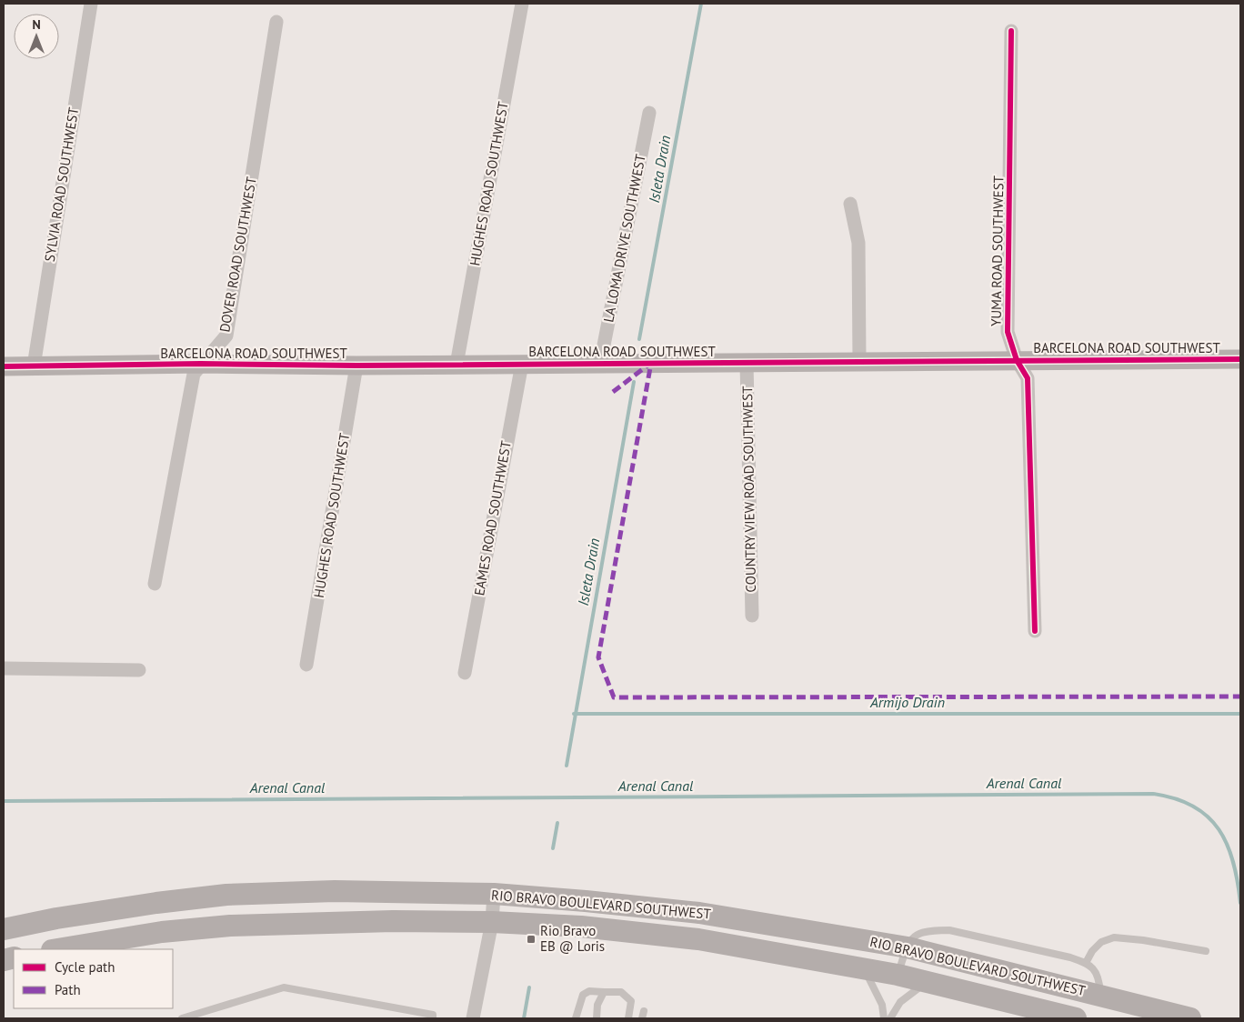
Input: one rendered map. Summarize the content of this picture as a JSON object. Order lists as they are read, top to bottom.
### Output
{
  "streets": {
    "main road": ["RIO BRAVO BOULEVARD SOUTHWEST"],
    "street": [
      "HUGHES ROAD SOUTHWEST",
      "SYLVIA ROAD SOUTHWEST",
      "LA LOMA DRIVE SOUTHWEST",
      "YUMA ROAD SOUTHWEST",
      "DOVER ROAD SOUTHWEST",
      "BARCELONA ROAD SOUTHWEST",
      "COUNTRY VIEW ROAD SOUTHWEST",
      "EAMES ROAD SOUTHWEST"
    ]
  },
  "crossings": [
    ["HUGHES ROAD SOUTHWEST", "BARCELONA ROAD SOUTHWEST"],
    ["SYLVIA ROAD SOUTHWEST", "BARCELONA ROAD SOUTHWEST"],
    ["LA LOMA DRIVE SOUTHWEST", "BARCELONA ROAD SOUTHWEST"],
    ["YUMA ROAD SOUTHWEST", "BARCELONA ROAD SOUTHWEST"],
    ["DOVER ROAD SOUTHWEST", "BARCELONA ROAD SOUTHWEST"],
    ["BARCELONA ROAD SOUTHWEST", "COUNTRY VIEW ROAD SOUTHWEST"],
    ["BARCELONA ROAD SOUTHWEST", "EAMES ROAD SOUTHWEST"]
  ],
  "water": ["Isleta Drain", "Armijo Drain", "Arenal Canal"],
  "places": {
    "transit": ["Rio Bravo EB @ Loris"]
  },
  "legend": ["Cycle path", "Path"],
  "north": "top"
}
